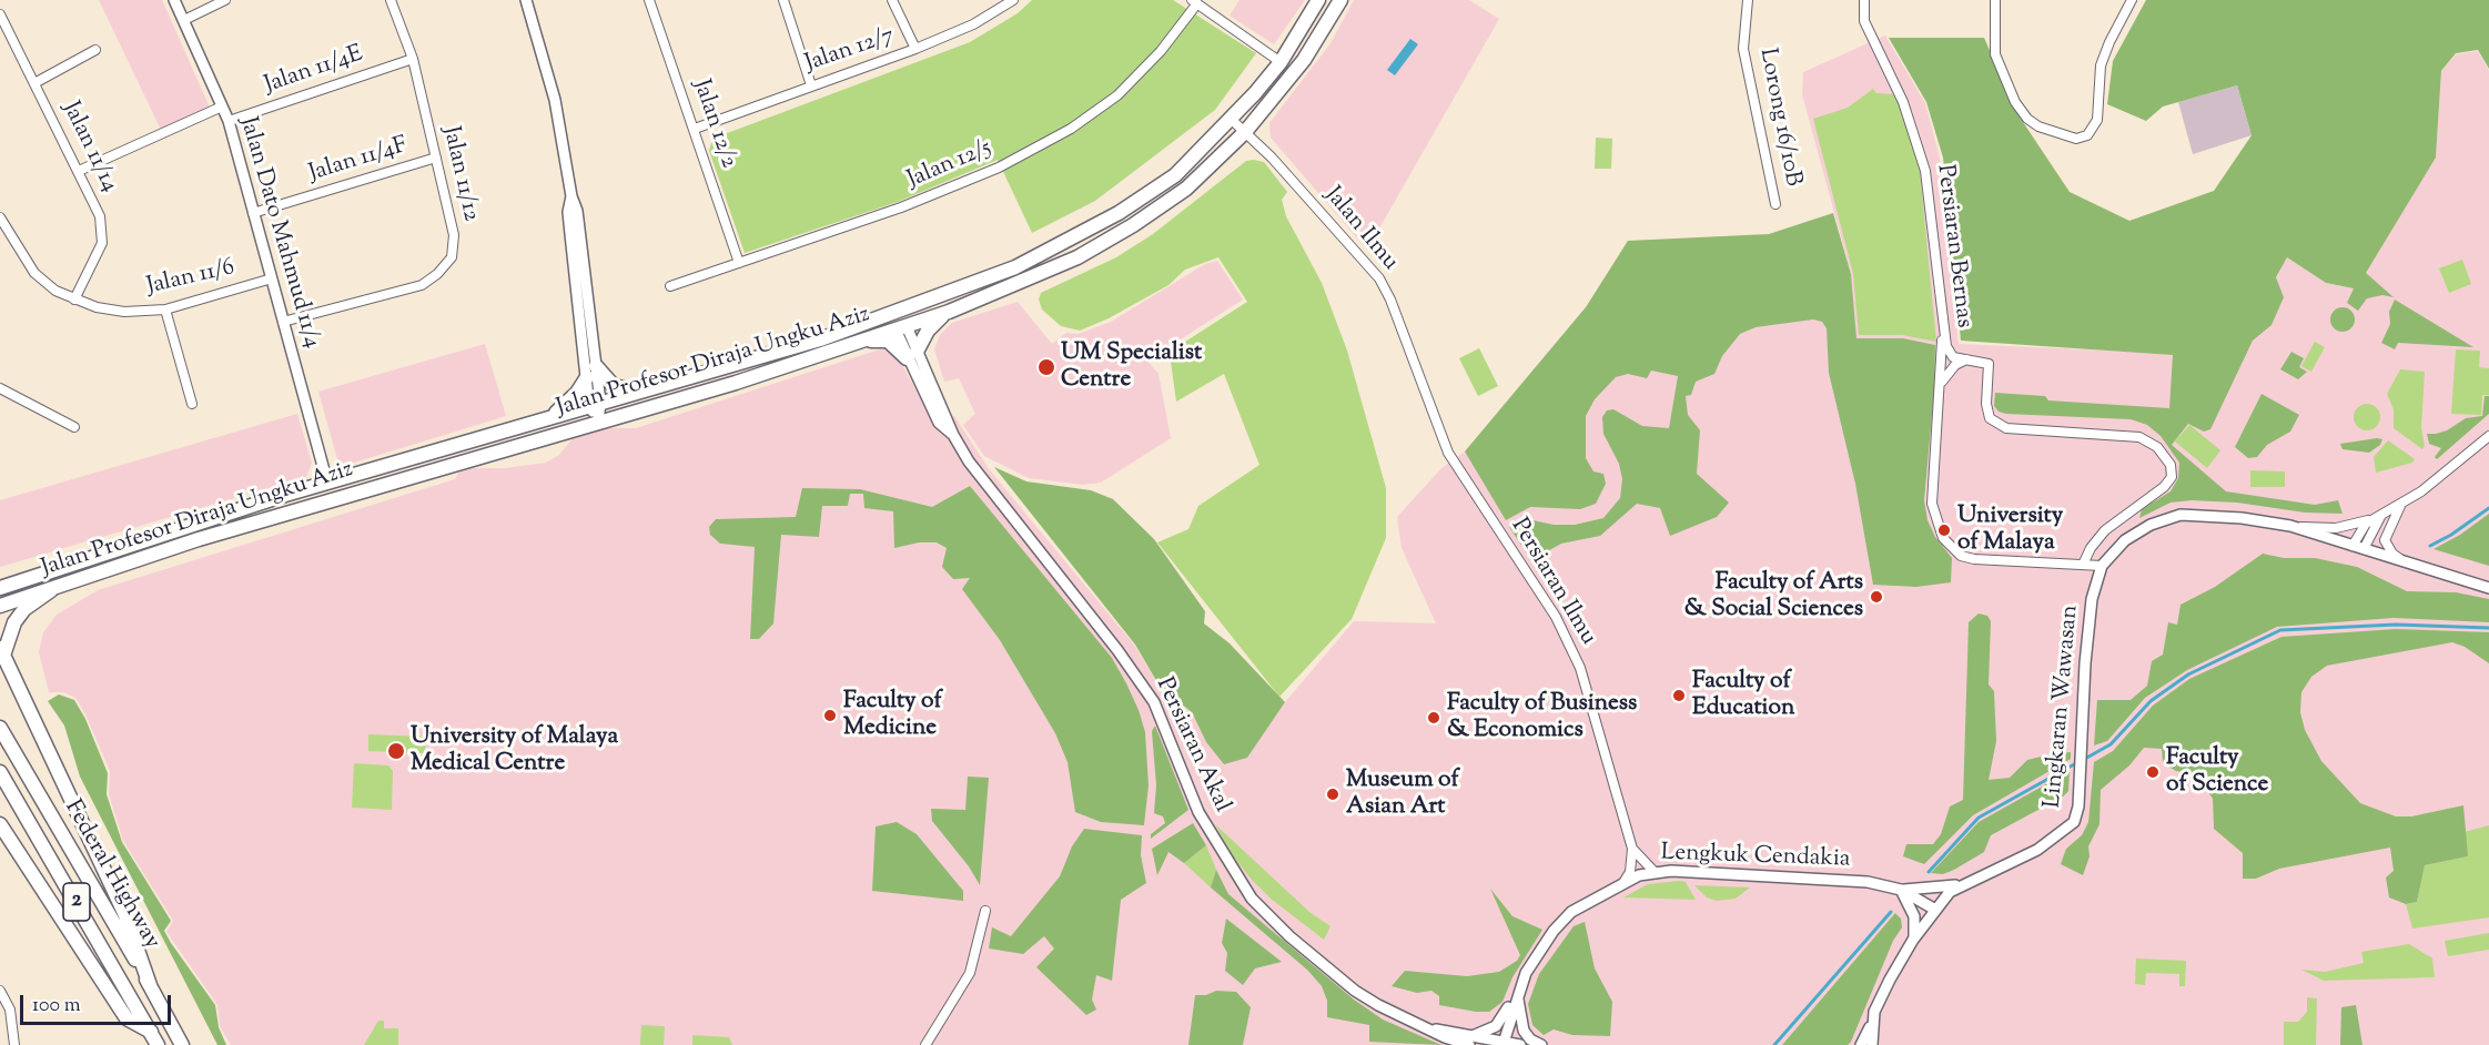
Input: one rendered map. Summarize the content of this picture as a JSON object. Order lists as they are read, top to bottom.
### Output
{
  "streets": {
    "main road": ["Jalan Profesor Diraja Ungku Aziz", "Federal Highway", "2"],
    "street": [
      "Jalan 12/7",
      "Jalan 11/4E",
      "Lorong 16/10B",
      "Jalan 12/2",
      "Jalan 11/14",
      "Jalan 11/4F",
      "Jalan 12/5",
      "Jalan 11/12",
      "Jalan Ilmu",
      "Jalan Dato Mahmud 11/4",
      "Persiaran Bernas",
      "Jalan 11/6",
      "Persiaran Ilmu",
      "Lingkaran Wawasan",
      "Persiaran Akal",
      "Lengkuk Cendakia"
    ]
  },
  "crossings": [
    ["Jalan 12/7", "Jalan 12/2"],
    ["Jalan 11/4E", "Jalan 11/12"],
    ["Jalan 11/4E", "Jalan Dato Mahmud 11/4"],
    ["Jalan 12/2", "Jalan 12/5"],
    ["Jalan 11/14", "Jalan 11/6"],
    ["Jalan 11/4F", "Jalan 11/12"],
    ["Jalan 11/4F", "Jalan Dato Mahmud 11/4"],
    ["Jalan 11/12", "Jalan Dato Mahmud 11/4"],
    ["Jalan Ilmu", "Jalan Profesor Diraja Ungku Aziz"],
    ["Jalan Ilmu", "Persiaran Ilmu"],
    ["Jalan Dato Mahmud 11/4", "Jalan 11/6"],
    ["Jalan Dato Mahmud 11/4", "Jalan Profesor Diraja Ungku Aziz"],
    ["Jalan Profesor Diraja Ungku Aziz", "Persiaran Akal"],
    ["Persiaran Ilmu", "Lengkuk Cendakia"],
    ["Lingkaran Wawasan", "Lengkuk Cendakia"],
    ["Persiaran Akal", "Lengkuk Cendakia"]
  ],
  "places": [
    "UM Specialist Centre",
    "University of Malaya",
    "Faculty of Arts & Social Sciences",
    "Faculty of Education",
    "Faculty of Medicine",
    "Faculty of Business & Economics",
    "University of Malaya Medical Centre",
    "Faculty of Science",
    "Museum of Asian Art"
  ],
  "scale_bar": "100 m"
}
